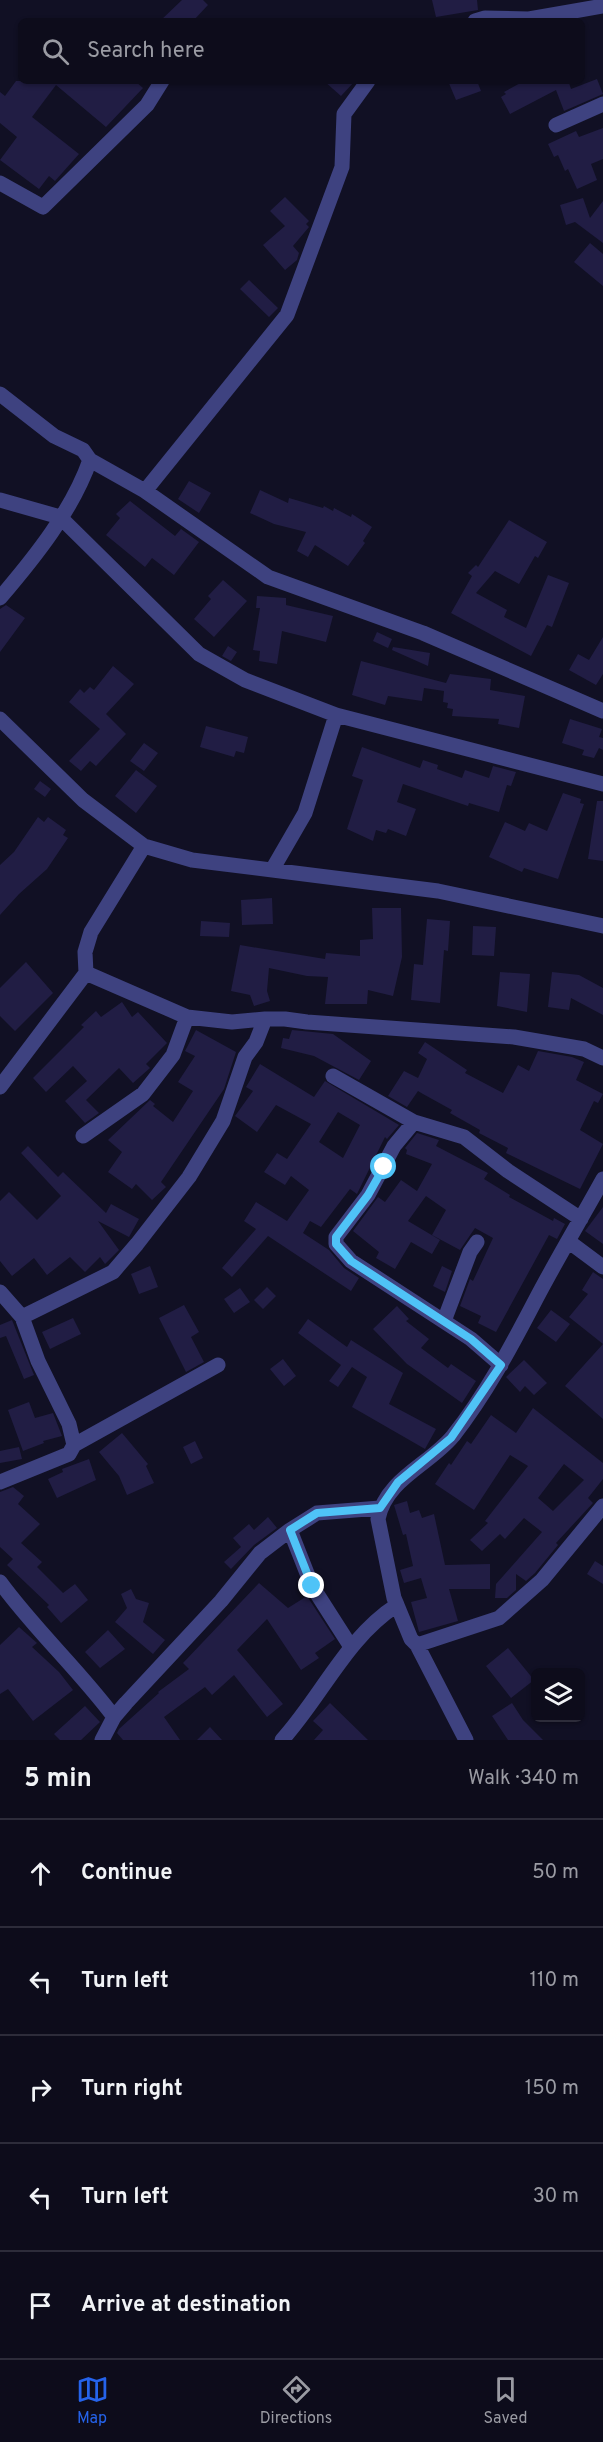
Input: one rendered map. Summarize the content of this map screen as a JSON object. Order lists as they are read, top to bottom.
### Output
{
  "page": {
    "search": "Search here",
    "heading": ["5 min", "Walk · 340 m"],
    "list": [
      ["Continue", "50 m"],
      ["Turn left", "110 m"],
      ["Turn right", "150 m"],
      ["Turn left", "30 m"],
      "Arrive at destination"
    ],
    "nav": ["Map", "Directions", "Saved"]
  }
}
